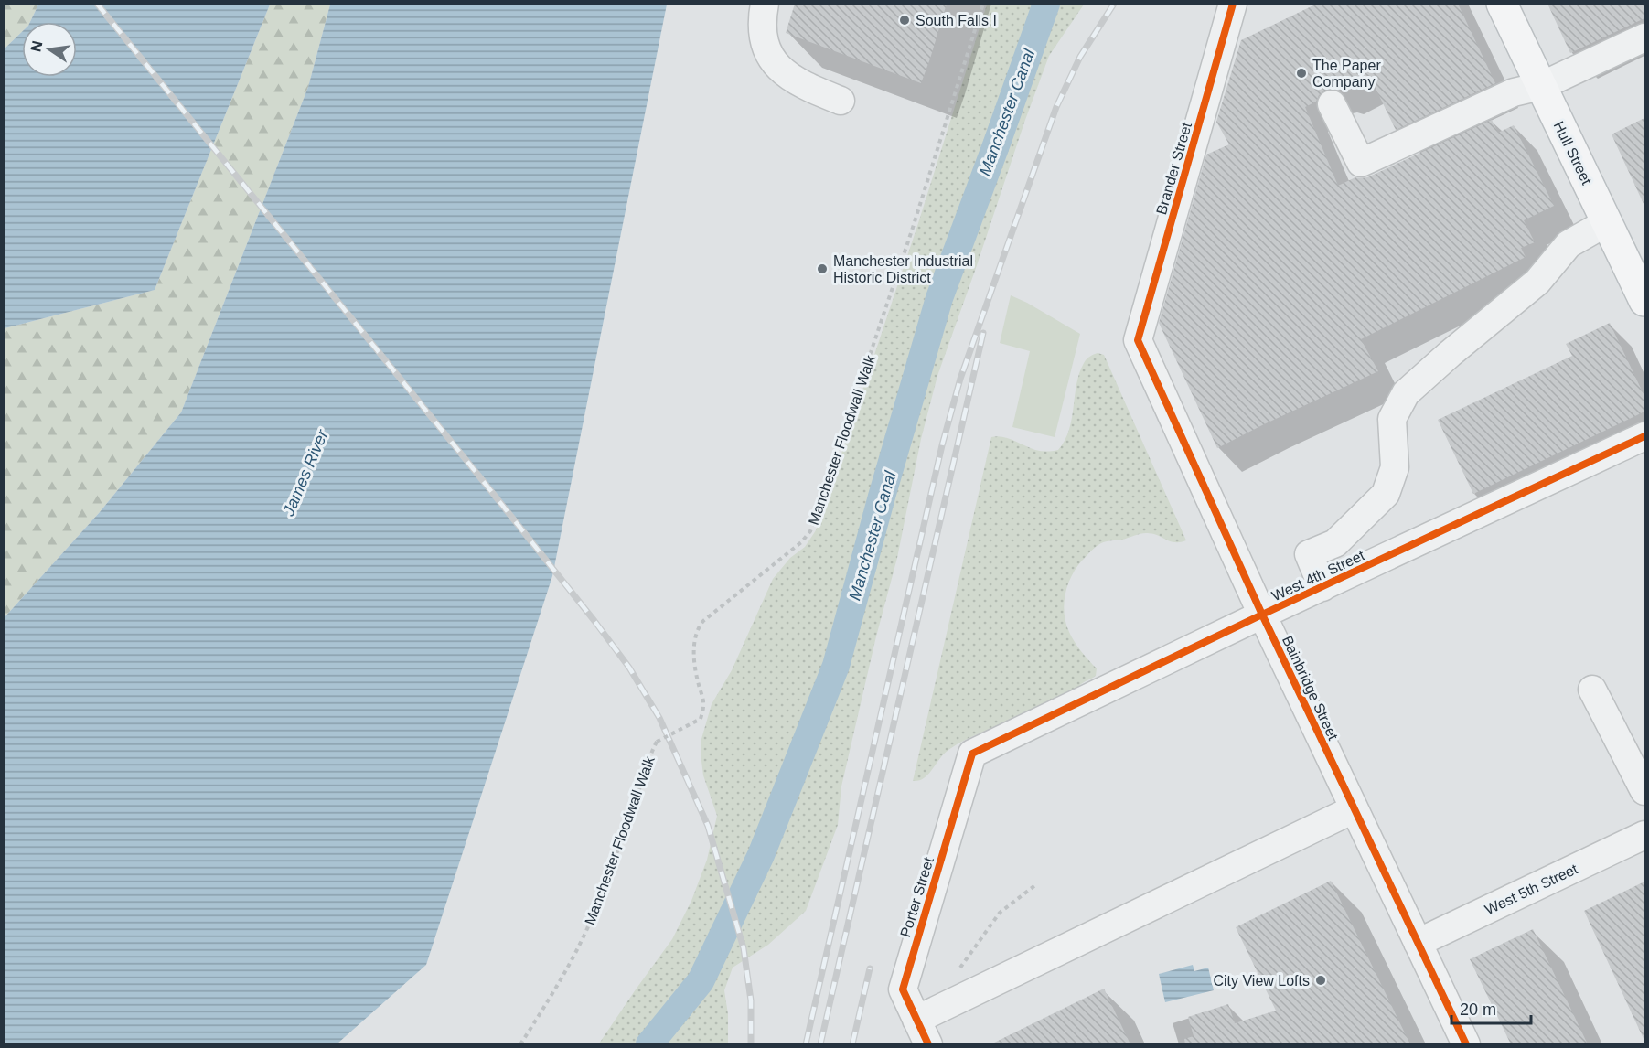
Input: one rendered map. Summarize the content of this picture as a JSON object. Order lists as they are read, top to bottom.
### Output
{
  "streets": {
    "main road": ["Hull Street"],
    "street": [
      "Brander Street",
      "West 4th Street",
      "Bainbridge Street",
      "West 5th Street",
      "Porter Street"
    ],
    "path": ["Manchester Floodwall Walk"]
  },
  "crossings": [
    ["Brander Street", "Bainbridge Street"],
    ["West 4th Street", "Bainbridge Street"],
    ["West 4th Street", "Porter Street"],
    ["Bainbridge Street", "West 5th Street"]
  ],
  "water": ["Manchester Canal", "James River"],
  "places": [
    "South Falls I",
    "The Paper Company",
    "Manchester Industrial Historic District",
    "City View Lofts"
  ],
  "scale_bar": "20 m",
  "north": "left"
}
